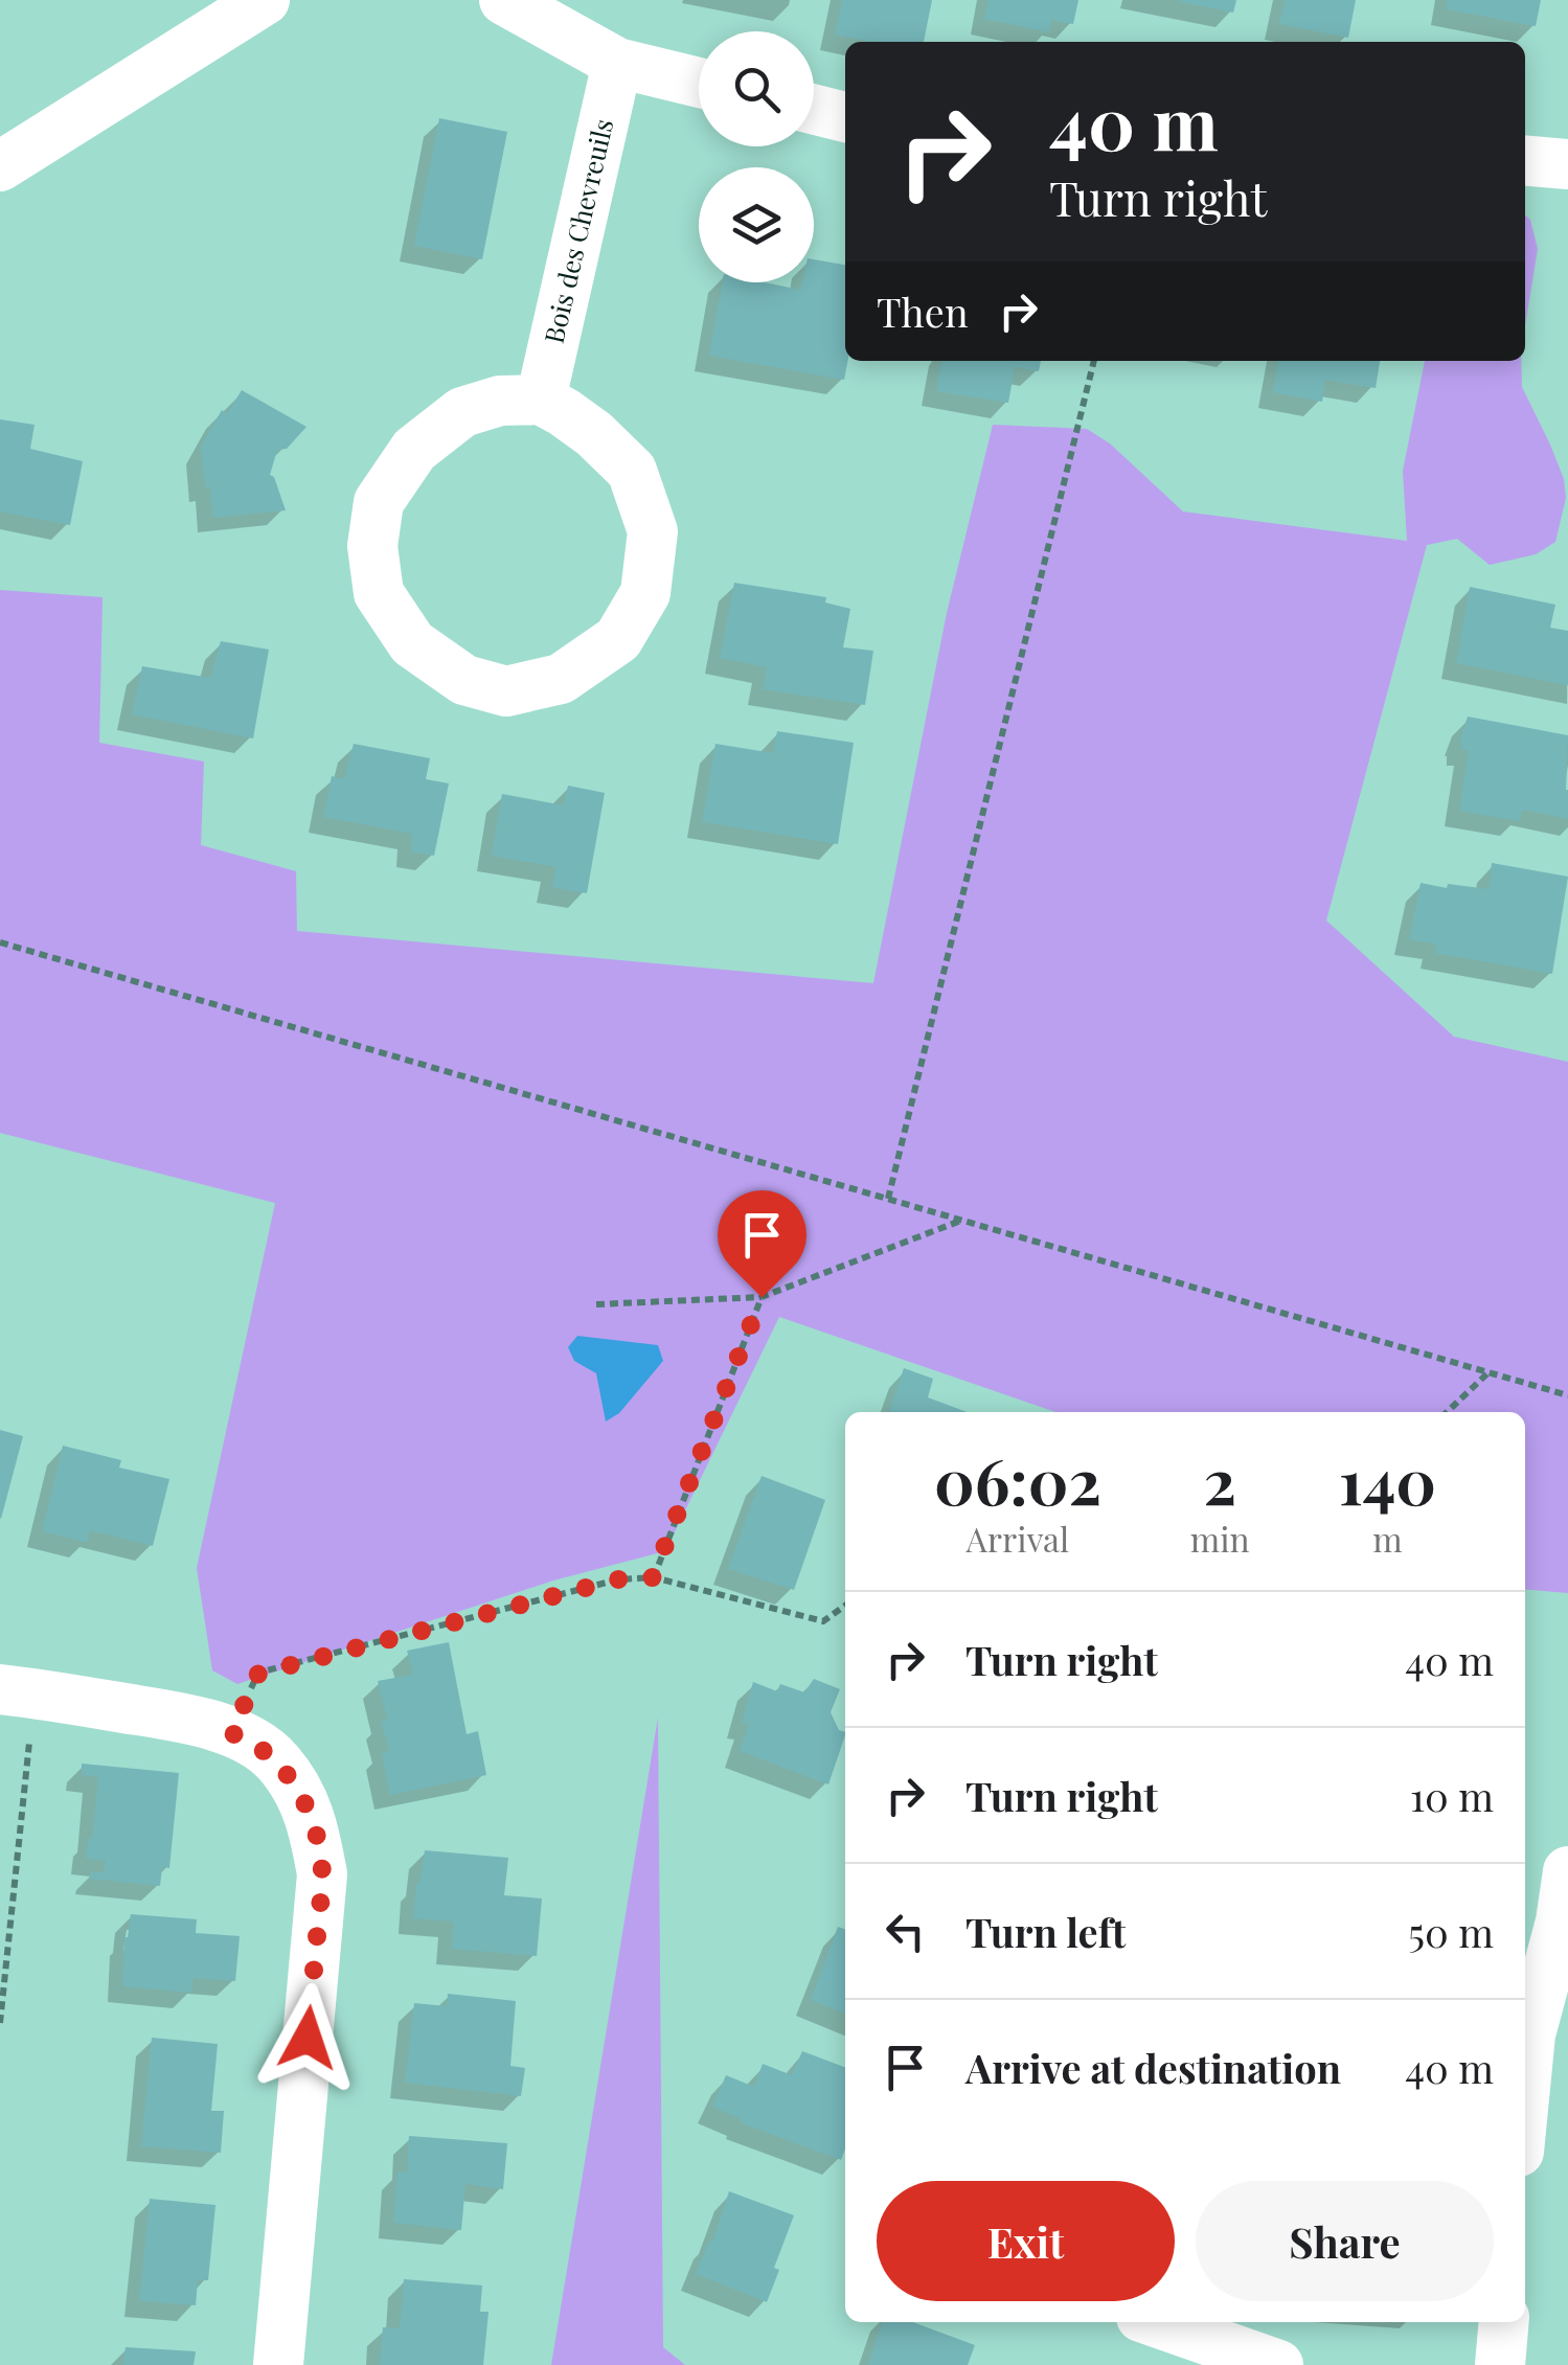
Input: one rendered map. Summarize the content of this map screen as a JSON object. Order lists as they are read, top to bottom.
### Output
{
  "streets": {
    "street": ["Bois des Chevreuils"]
  },
  "page": {
    "turn": ["40 m", "Turn right"],
    "then": "Then",
    "eta": [
      "06:02",
      "Arrival",
      "2",
      "min",
      "140",
      "m"
    ],
    "list": [
      {
        "name": "Turn right",
        "value": "40 m"
      },
      {
        "name": "Turn right",
        "value": "10 m"
      },
      {
        "name": "Turn left",
        "value": "50 m"
      },
      {
        "name": "Arrive at destination",
        "value": "40 m"
      }
    ],
    "buttons": ["Exit", "Share"]
  }
}
